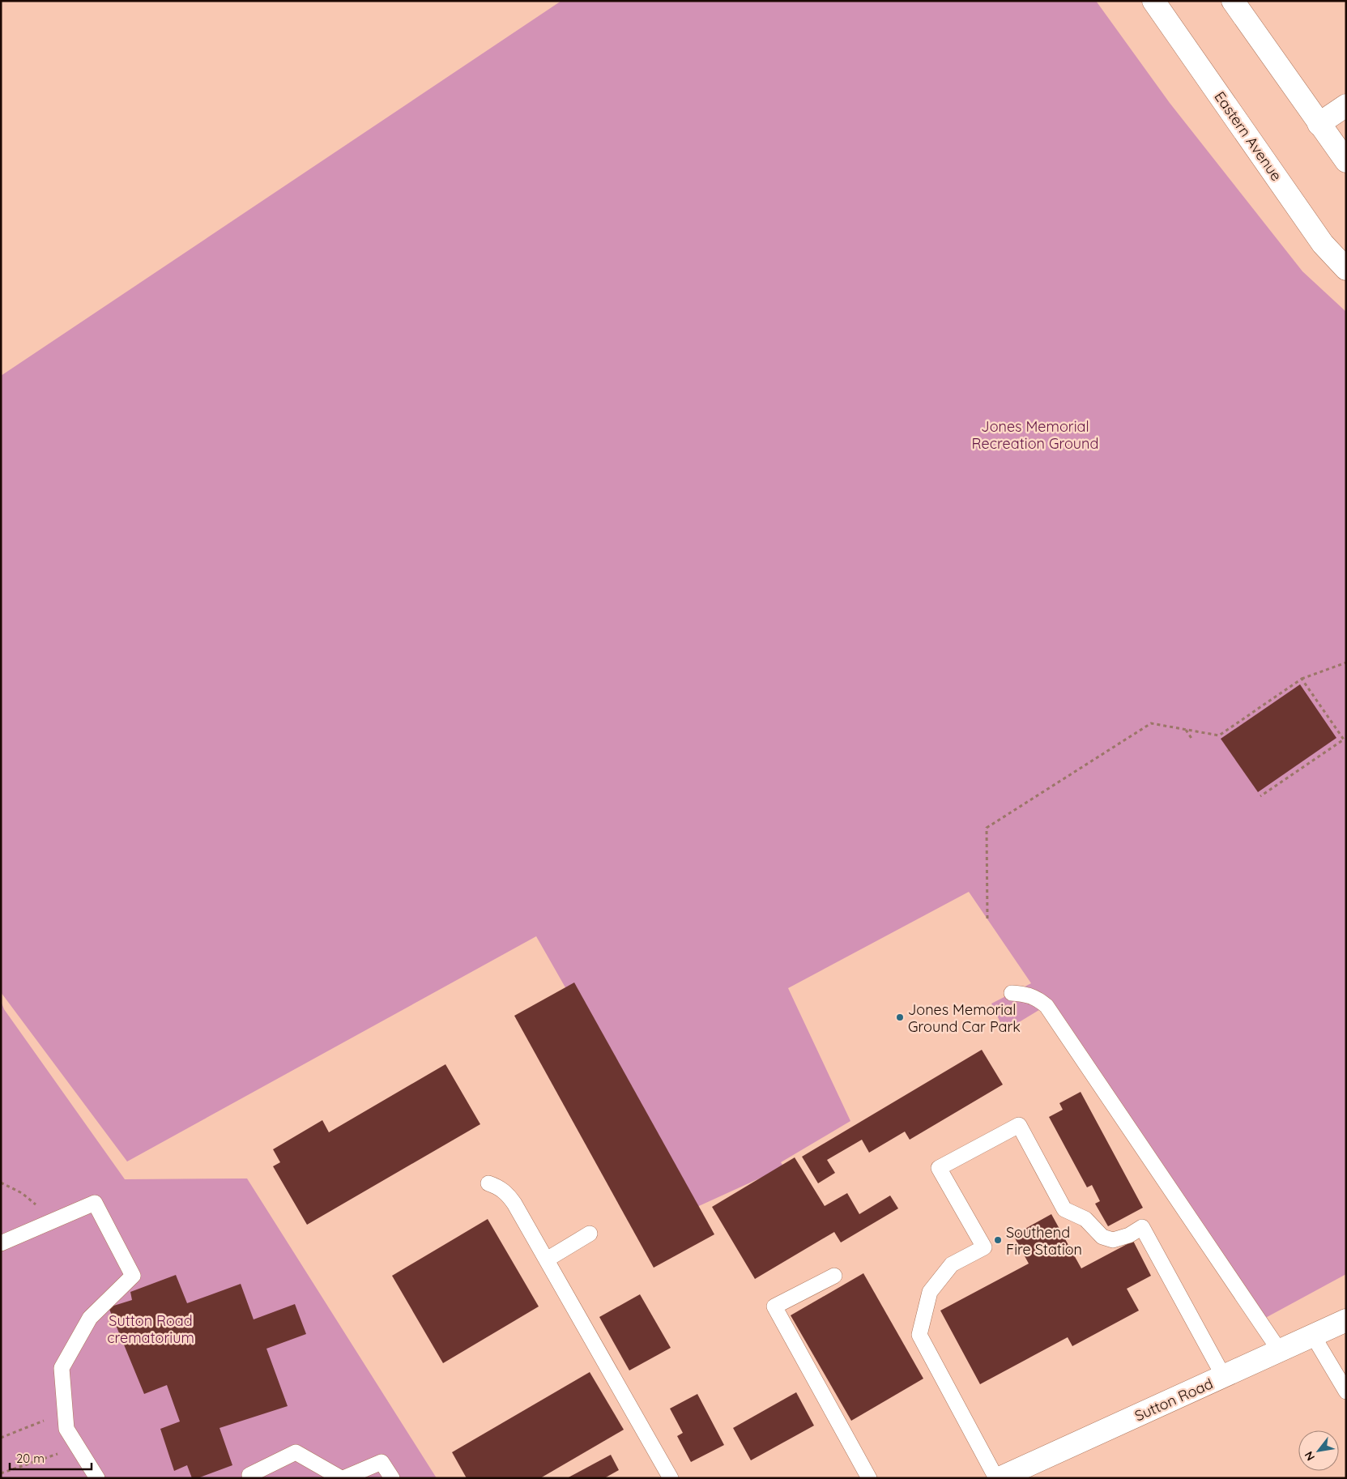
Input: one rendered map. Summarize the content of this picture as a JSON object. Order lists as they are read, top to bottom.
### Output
{
  "streets": {
    "main road": ["Eastern Avenue", "Sutton Road"]
  },
  "parks": ["Jones Memorial Recreation Ground", "Sutton Road crematorium"],
  "places": ["Jones Memorial Ground Car Park", "Southend Fire Station"],
  "scale_bar": "20 m",
  "north": "bottom left"
}
